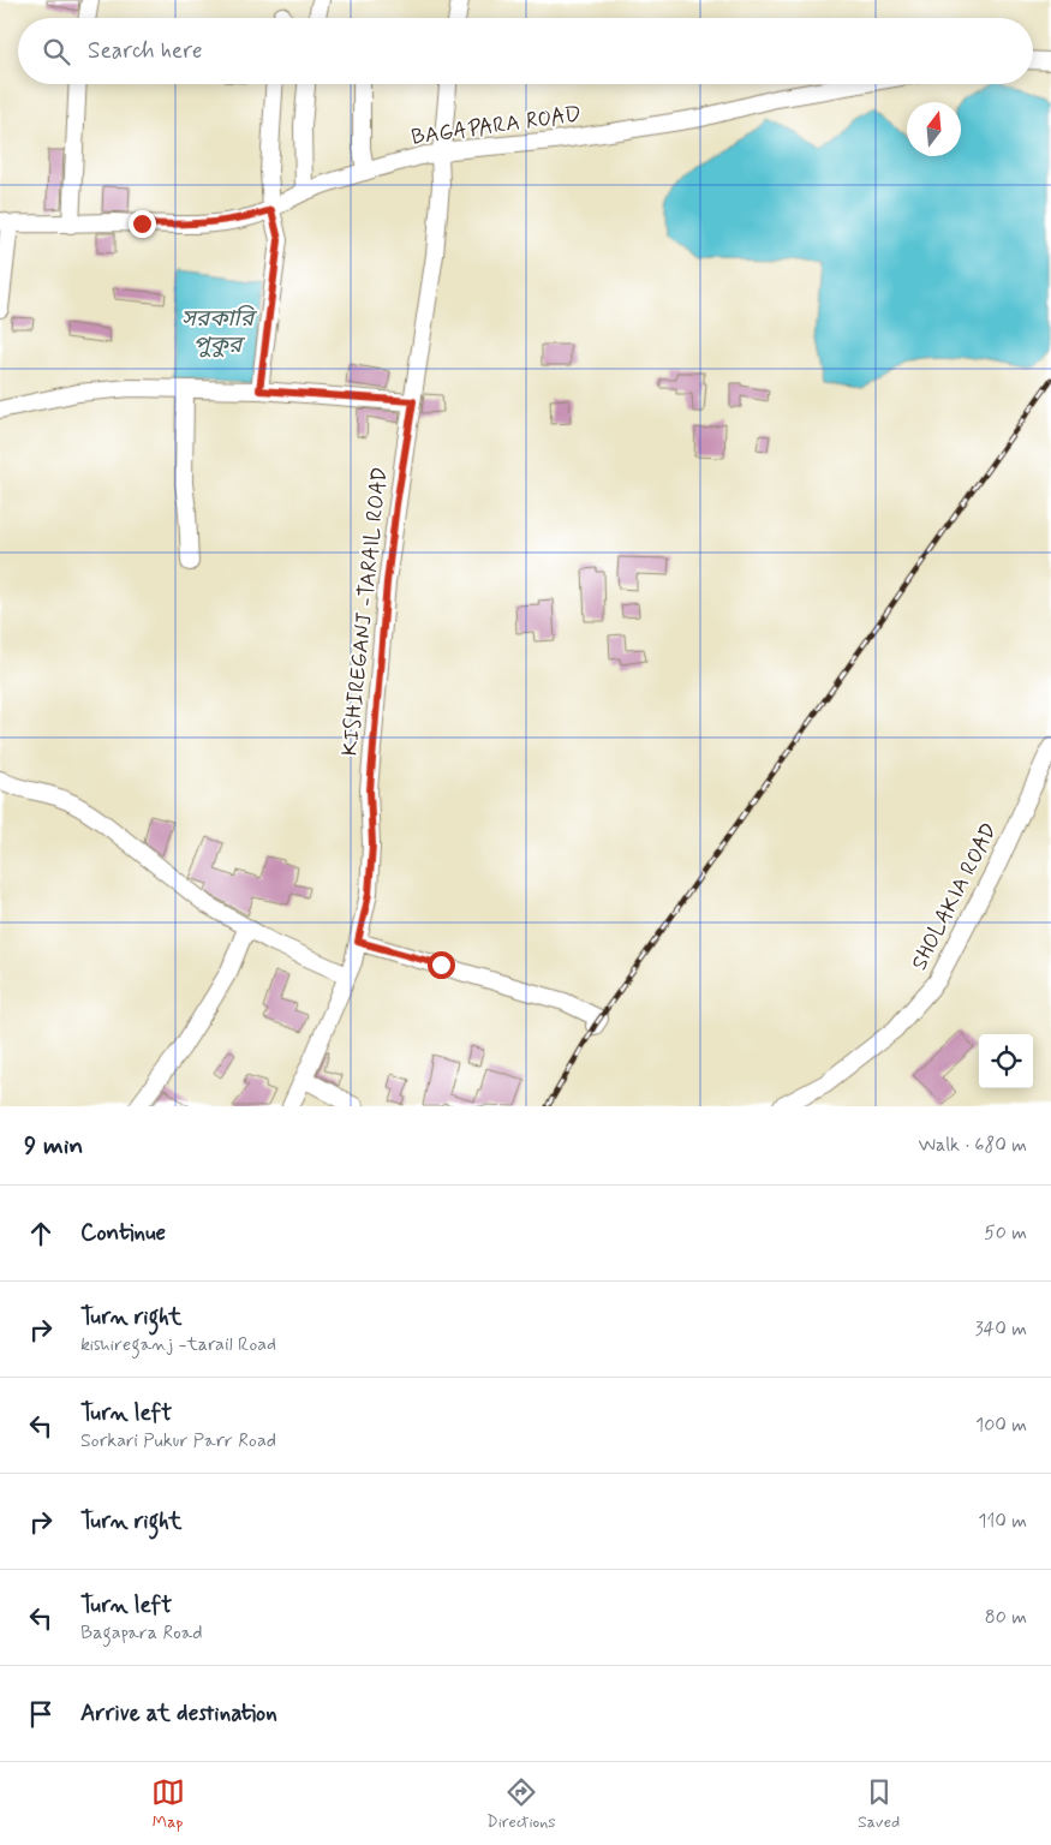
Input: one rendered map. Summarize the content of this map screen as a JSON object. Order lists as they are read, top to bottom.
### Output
{
  "streets": {
    "street": ["BAGAPARA ROAD", "KISHIREGANJ -TARAIL ROAD", "SHOLAKIA ROAD"]
  },
  "crossings": [
    ["BAGAPARA ROAD", "KISHIREGANJ -TARAIL ROAD"]
  ],
  "water": ["সরকারি পুকুর"],
  "north": "top",
  "page": {
    "search": "Search here",
    "heading": ["9 min", "Walk · 680 m"],
    "list": [
      ["Continue", "50 m"],
      ["Turn right", "kishireganj -tarail Road", "340 m"],
      ["Turn left", "Sorkari Pukur Parr Road", "100 m"],
      ["Turn right", "110 m"],
      ["Turn left", "Bagapara Road", "80 m"],
      "Arrive at destination"
    ],
    "nav": ["Map", "Directions", "Saved"]
  }
}
